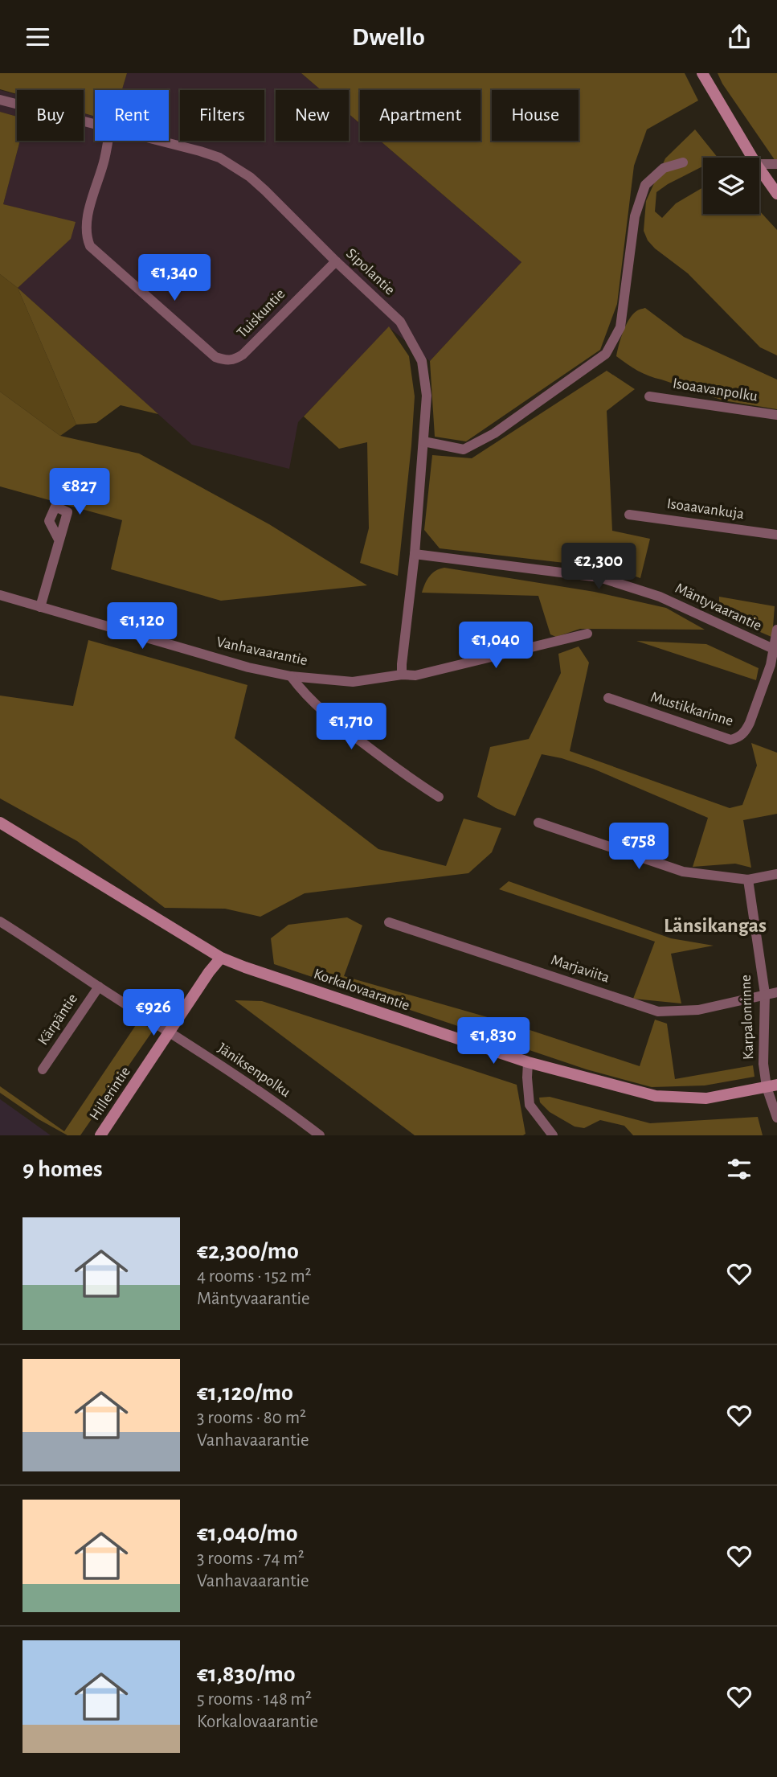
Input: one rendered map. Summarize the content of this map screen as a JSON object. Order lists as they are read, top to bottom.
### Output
{
  "streets": {
    "street": [
      "Sipolantie",
      "Tuiskuntie",
      "Isoaavanpolku",
      "Isoaavankuja",
      "Mäntyvaarantie",
      "Vanhavaarantie",
      "Mustikkarinne",
      "Marjaviita",
      "Korkalovaarantie",
      "Karpalonrinne",
      "Kärpäntie",
      "Jäniksenpolku",
      "Hillerintie"
    ]
  },
  "crossings": [
    ["Sipolantie", "Tuiskuntie"],
    ["Sipolantie", "Mäntyvaarantie"],
    ["Sipolantie", "Vanhavaarantie"],
    ["Mäntyvaarantie", "Mustikkarinne"],
    ["Marjaviita", "Karpalonrinne"],
    ["Korkalovaarantie", "Karpalonrinne"],
    ["Korkalovaarantie", "Hillerintie"],
    ["Kärpäntie", "Jäniksenpolku"],
    ["Jäniksenpolku", "Hillerintie"]
  ],
  "districts": ["Länsikangas"],
  "page": {
    "header": "Dwello",
    "chip": [
      "Buy",
      "Rent",
      "Filters",
      "New",
      "Apartment",
      "House"
    ],
    "price": [
      "€1,340",
      "€827",
      "€2,300",
      "€1,120",
      "€1,040",
      "€1,710",
      "€758",
      "€926",
      "€1,830"
    ],
    "heading": "9 homes",
    "list": [
      {
        "name": "€2,300/mo",
        "note": "4 rooms · 152 m² · Mäntyvaarantie"
      },
      {
        "name": "€1,120/mo",
        "note": "3 rooms · 80 m² · Vanhavaarantie"
      },
      {
        "name": "€1,040/mo",
        "note": "3 rooms · 74 m² · Vanhavaarantie"
      },
      {
        "name": "€1,830/mo",
        "note": "5 rooms · 148 m² · Korkalovaarantie"
      }
    ]
  }
}
